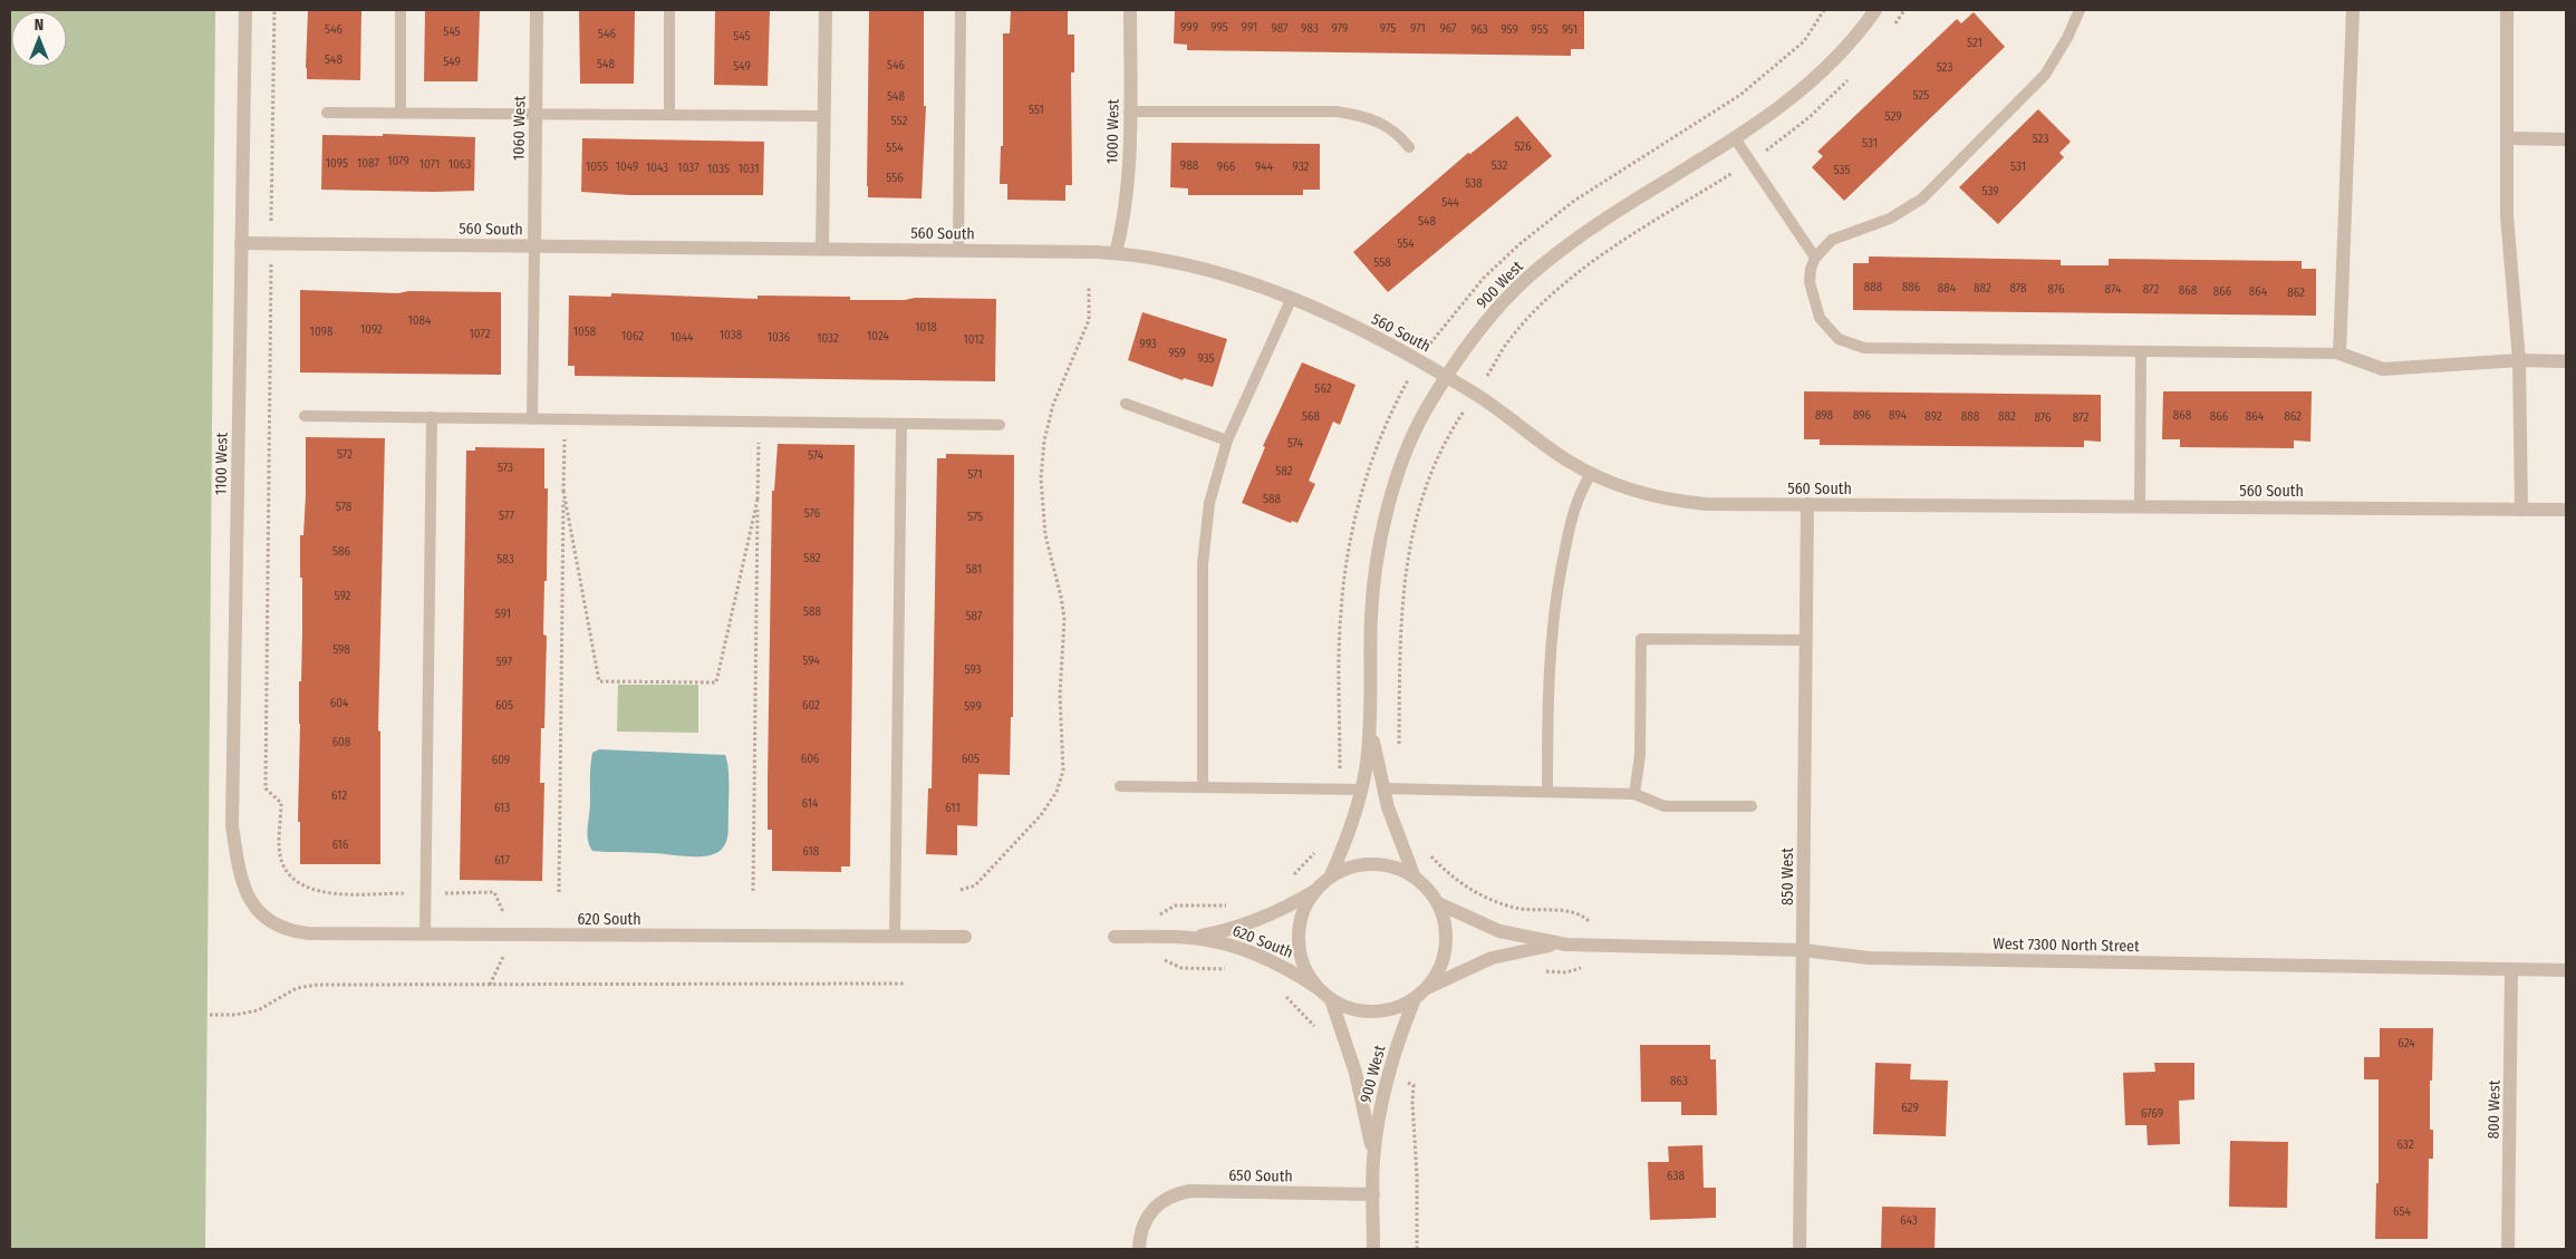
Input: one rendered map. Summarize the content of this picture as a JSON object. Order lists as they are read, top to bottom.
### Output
{
  "streets": {
    "street": [
      "1060 West",
      "1000 West",
      "560 South",
      "900 West",
      "1100 West",
      "850 West",
      "620 South",
      "West 7300 North Street",
      "800 West",
      "650 South"
    ]
  },
  "crossings": [
    ["1060 West", "560 South"],
    ["1000 West", "560 South"],
    ["560 South", "900 West"],
    ["560 South", "1100 West"],
    ["560 South", "850 West"],
    ["900 West", "620 South"],
    ["900 West", "West 7300 North Street"],
    ["900 West", "650 South"],
    ["1100 West", "620 South"],
    ["850 West", "West 7300 North Street"],
    ["620 South", "West 7300 North Street"],
    ["West 7300 North Street", "800 West"]
  ],
  "house_numbers": [
    "999",
    "995",
    "991",
    "987",
    "983",
    "979",
    "975",
    "971",
    "967",
    "546",
    "963",
    "959",
    "955",
    "951",
    "545",
    "546",
    "545",
    "521",
    "548",
    "549",
    "548",
    "546",
    "549",
    "523",
    "525",
    "548",
    "551",
    "529",
    "552",
    "523",
    "531",
    "526",
    "554",
    "1079",
    "1095",
    "1087",
    "1071",
    "1063",
    "988",
    "532",
    "1055",
    "1049",
    "966",
    "944",
    "932",
    "531",
    "1043",
    "1037",
    "1035",
    "1031",
    "535",
    "556",
    "538",
    "539",
    "544",
    "548",
    "554",
    "558",
    "888",
    "886",
    "884",
    "882",
    "878",
    "876",
    "874",
    "872",
    "868",
    "866",
    "864",
    "862",
    "1084",
    "1018",
    "1092",
    "1098",
    "1058",
    "1072",
    "1038",
    "1062",
    "1024",
    "1044",
    "1036",
    "1032",
    "1012",
    "993",
    "959",
    "935",
    "562",
    "898",
    "896",
    "894",
    "868",
    "568",
    "892",
    "888",
    "882",
    "866",
    "864",
    "862",
    "876",
    "872",
    "574",
    "572",
    "574",
    "573",
    "582",
    "571",
    "588",
    "578",
    "576",
    "577",
    "575",
    "586",
    "582",
    "583",
    "581",
    "592",
    "588",
    "591",
    "587",
    "598",
    "594",
    "597",
    "593",
    "604",
    "605",
    "602",
    "599",
    "608",
    "606",
    "605",
    "609",
    "612",
    "614",
    "613",
    "611",
    "616",
    "618",
    "617",
    "624",
    "863",
    "629",
    "6769",
    "632",
    "638",
    "654",
    "643"
  ],
  "north": "top"
}
